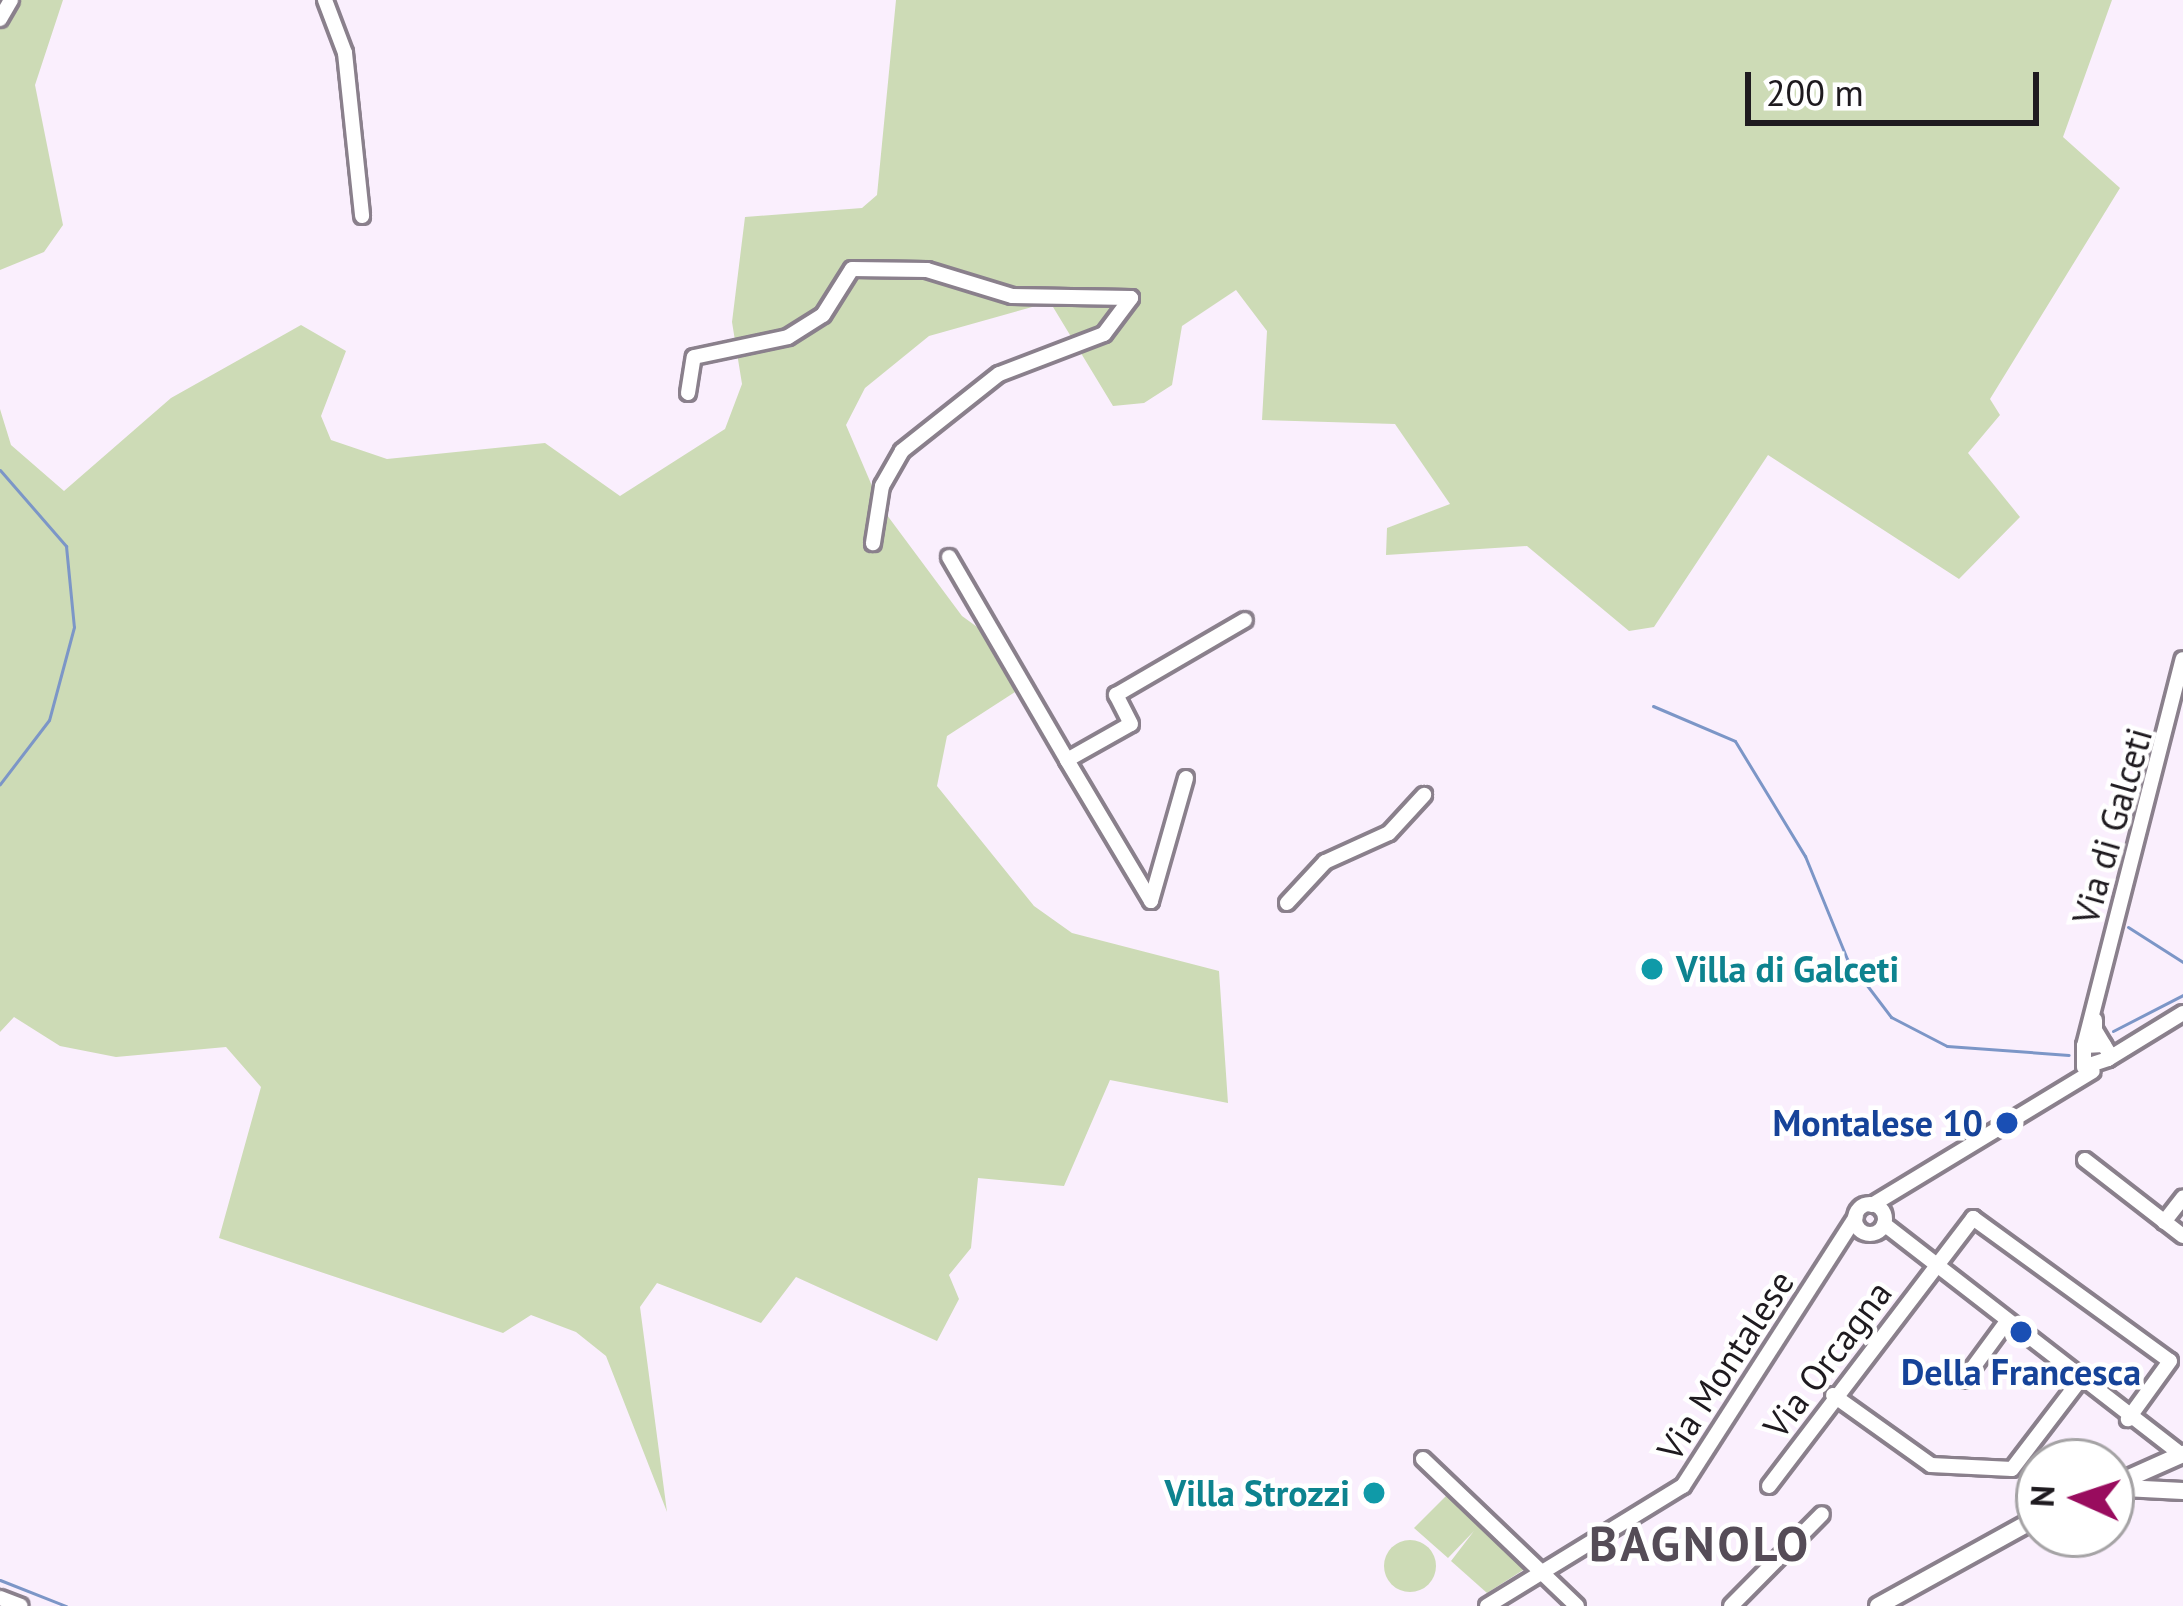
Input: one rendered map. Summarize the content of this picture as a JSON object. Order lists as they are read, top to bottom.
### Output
{
  "streets": {
    "street": ["Via di Galceti", "Via Orcagna", "Via Montalese"]
  },
  "crossings": [
    ["Via di Galceti", "Via Montalese"]
  ],
  "districts": ["BAGNOLO"],
  "places": [
    "Villa di Galceti",
    "Montalese 10",
    "Della Francesca",
    "Villa Strozzi"
  ],
  "scale_bar": "200 m",
  "north": "left"
}
